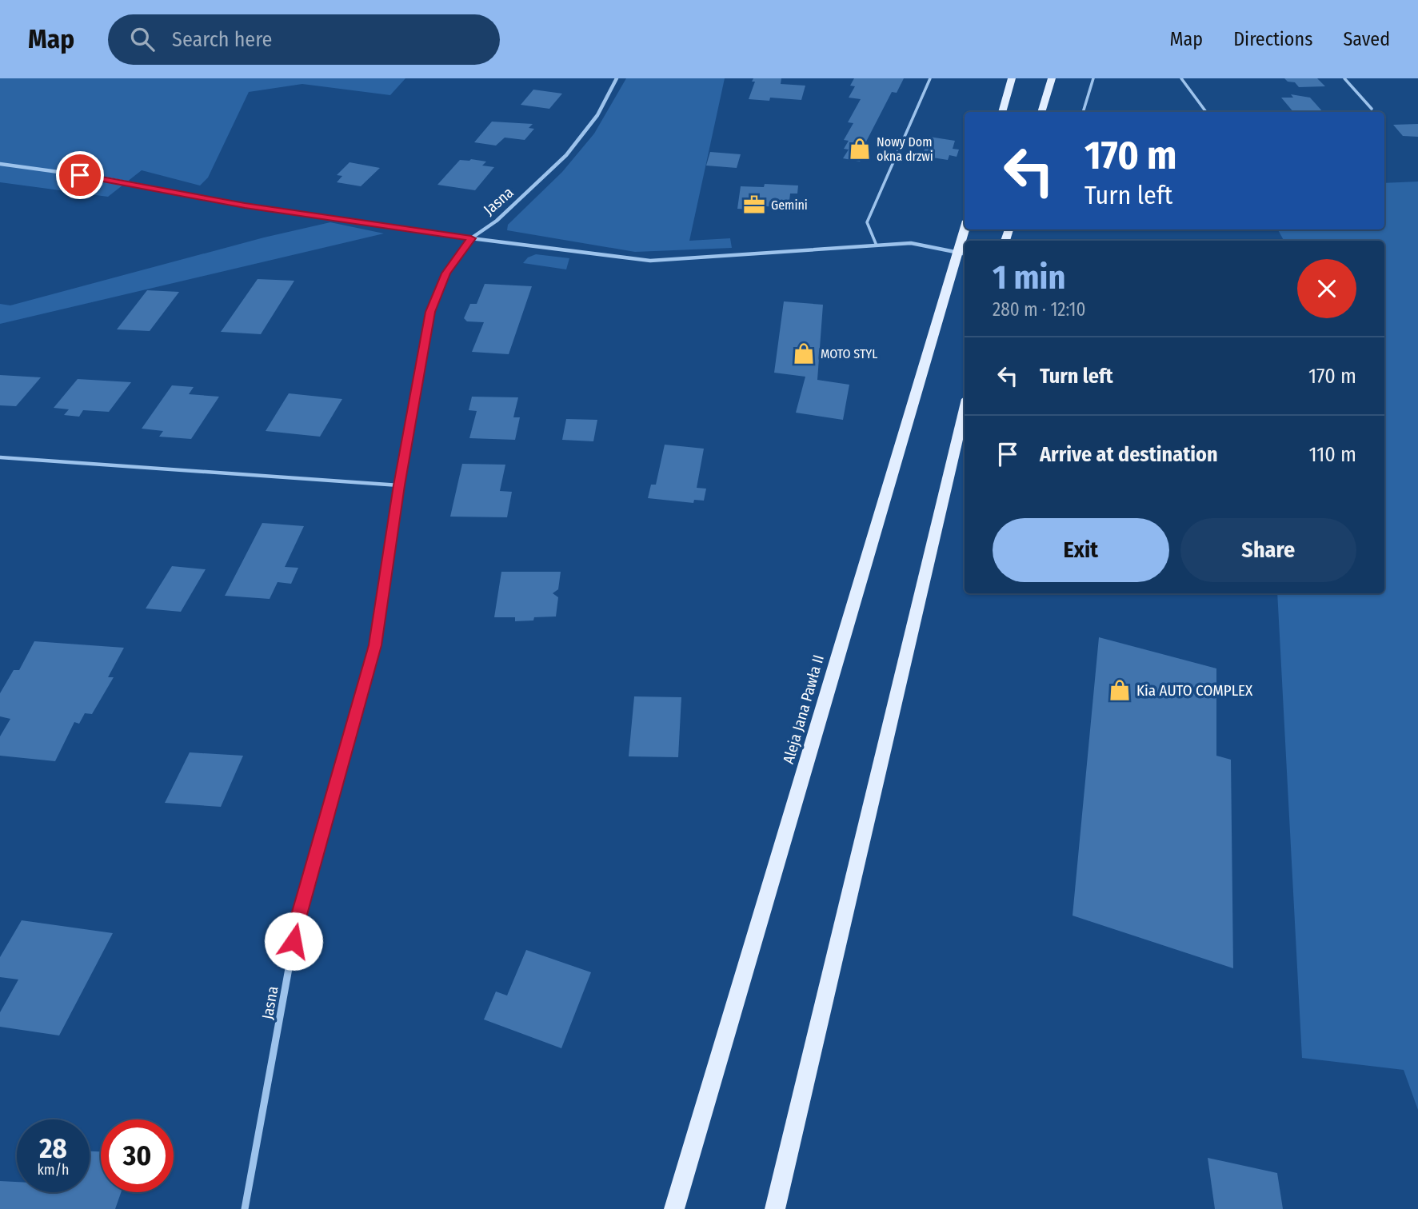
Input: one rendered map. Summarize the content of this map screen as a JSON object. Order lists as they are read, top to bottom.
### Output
{
  "streets": {
    "main road": ["Aleja Jana Pawła II"],
    "street": ["Jasna"]
  },
  "places": {
    "shop": ["Nowy Dom okna drzwi", "MOTO STYL", "Kia AUTO COMPLEX"],
    "office": ["Gemini"]
  },
  "page": {
    "header": "Map",
    "search": "Search here",
    "nav": ["Map", "Directions", "Saved"],
    "turn": ["170 m", "Turn left"],
    "heading": ["1 min", "280 m · 12:10"],
    "list": [
      {
        "name": "Turn left",
        "value": "170 m"
      },
      {
        "name": "Arrive at destination",
        "value": "110 m"
      }
    ],
    "buttons": ["Exit", "Share"],
    "speed": "28 km/h",
    "limit": "30"
  }
}
